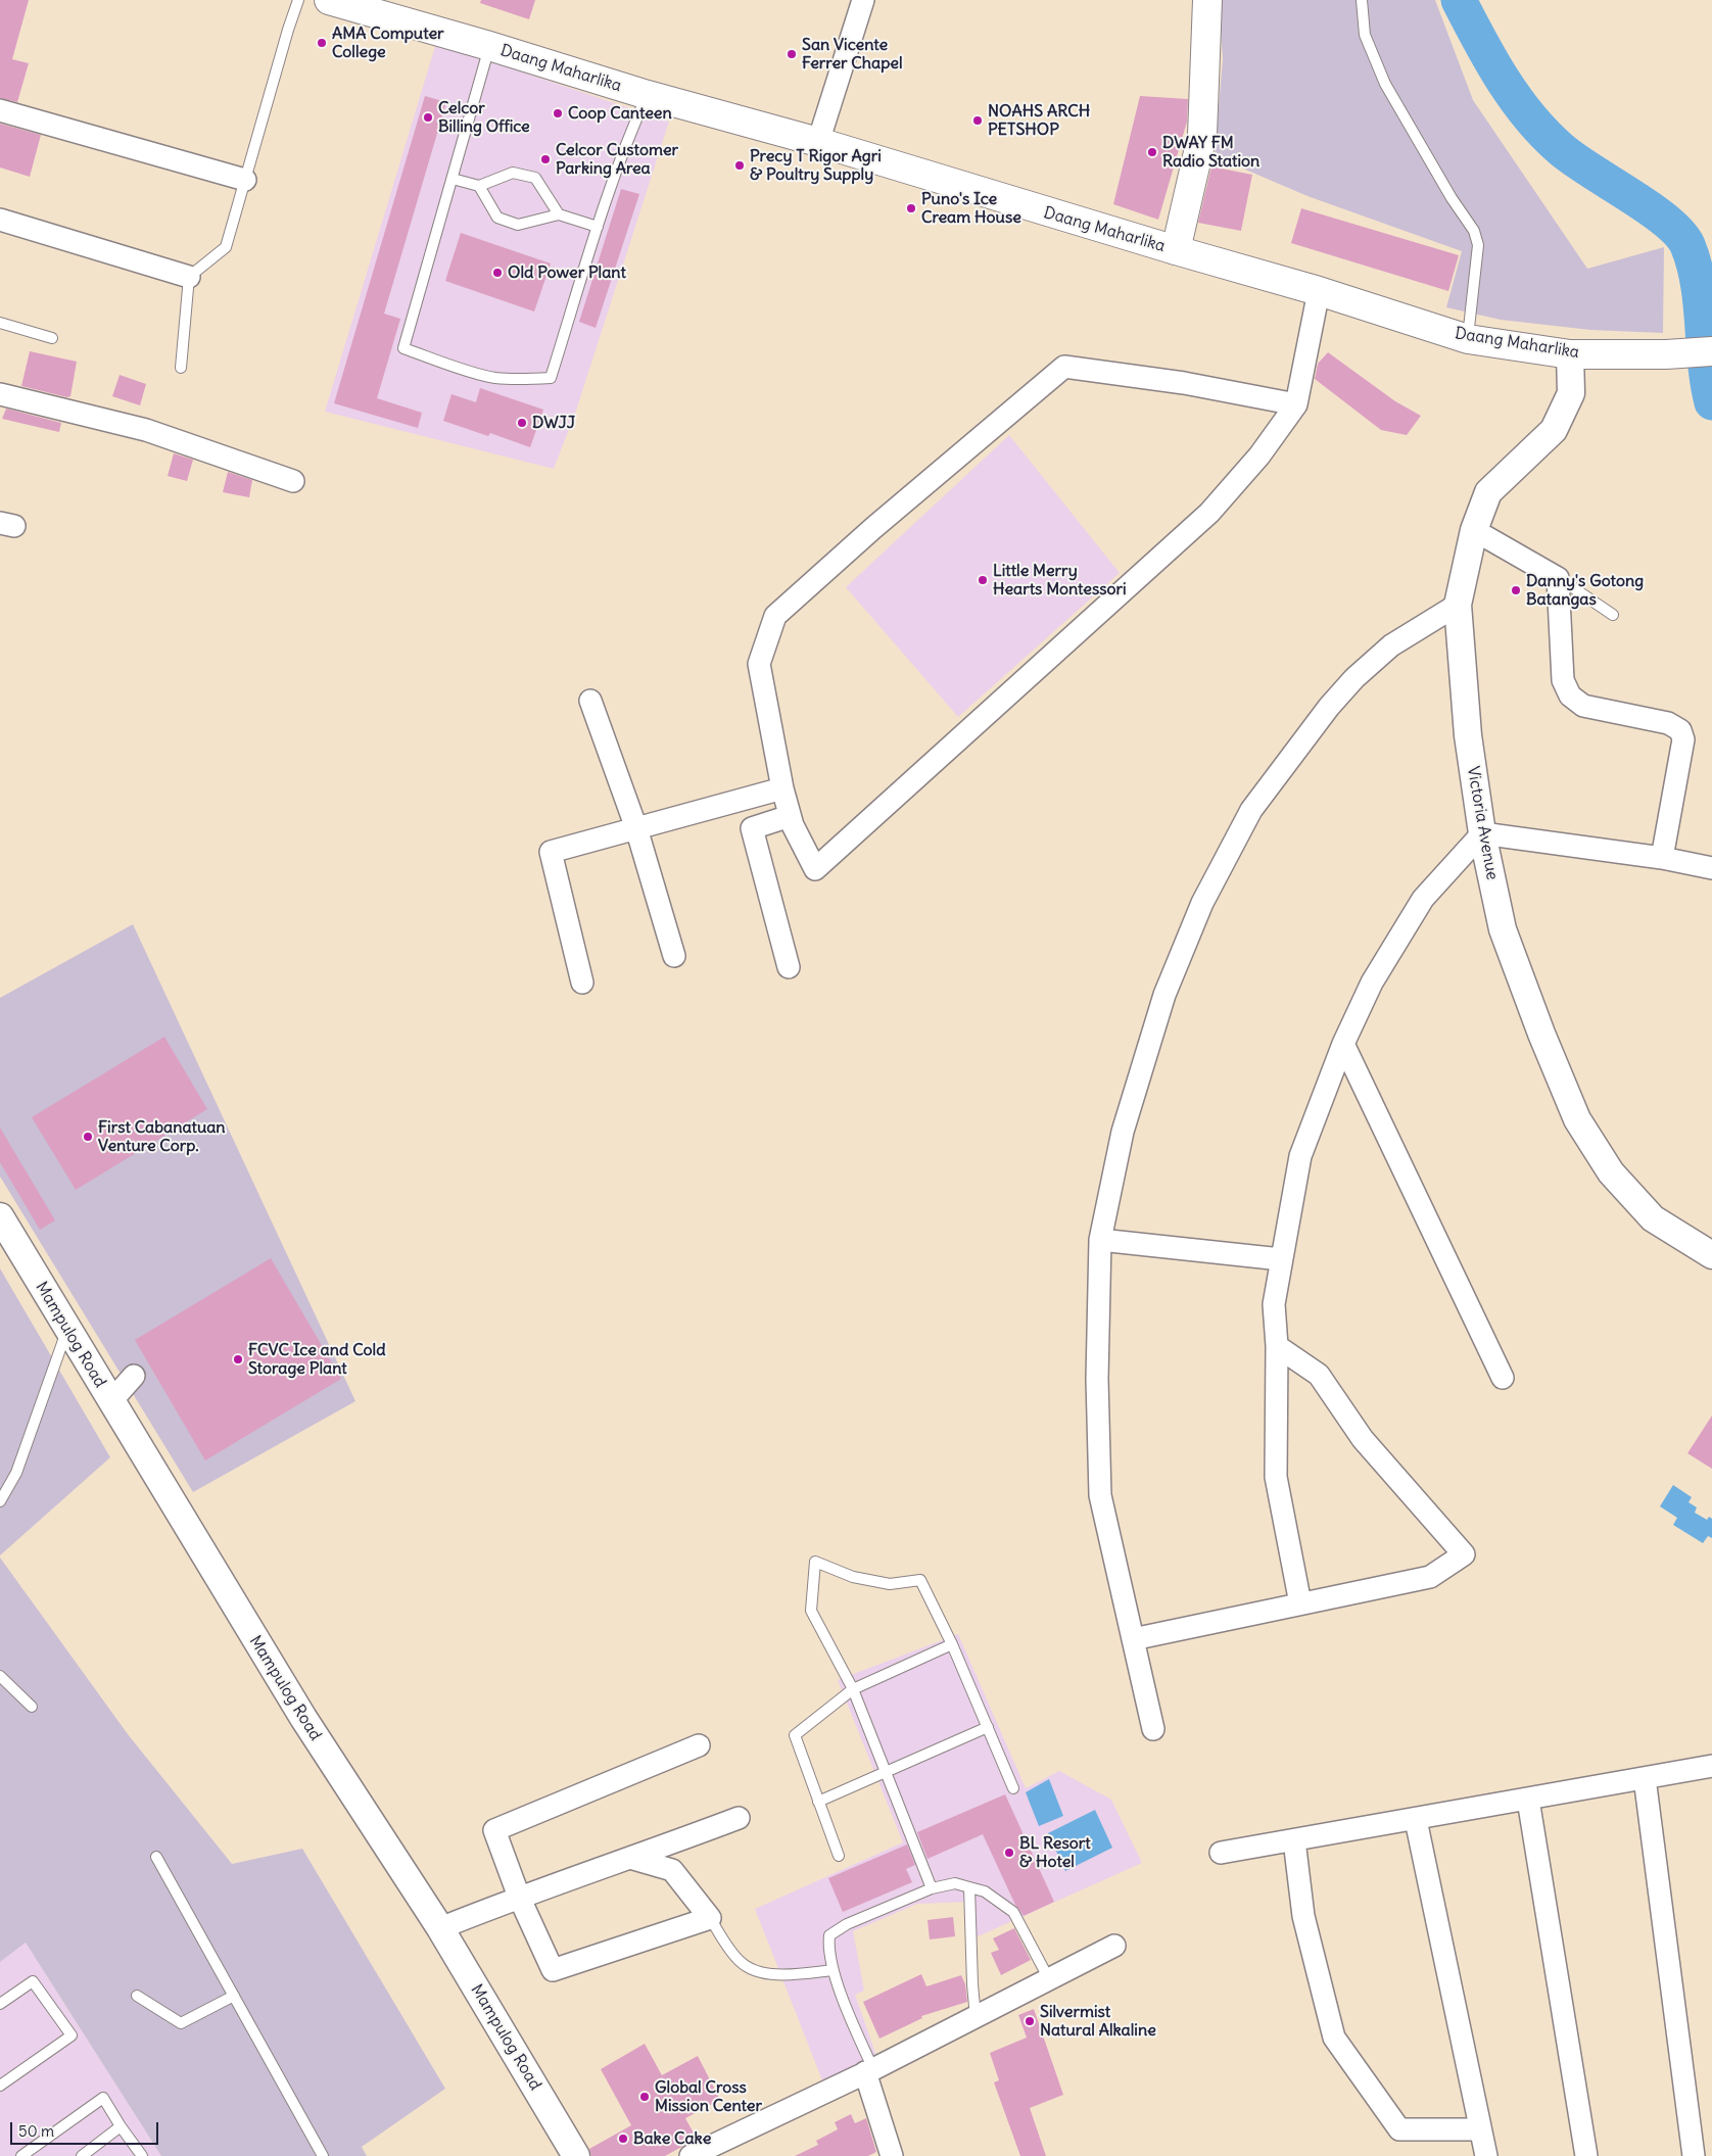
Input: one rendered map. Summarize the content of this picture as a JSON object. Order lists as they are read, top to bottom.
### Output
{
  "streets": {
    "main road": ["Daang Maharlika"],
    "street": ["Victoria Avenue", "Mampulog Road"]
  },
  "crossings": [
    ["Daang Maharlika", "Victoria Avenue"]
  ],
  "places": [
    "AMA Computer College",
    "San Vicente Ferrer Chapel",
    "Coop Canteen",
    "Celcor Billing Office",
    "NOAHS ARCH PETSHOP",
    "DWAY FM Radio Station",
    "Celcor Customer Parking Area",
    "Precy T Rigor Agri & Poultry Supply",
    "Puno's Ice Cream House",
    "Old Power Plant",
    "DWJJ",
    "Little Merry Hearts Montessori",
    "Danny's Gotong Batangas",
    "First Cabanatuan Venture Corp.",
    "FCVC Ice and Cold Storage Plant",
    "BL Resort & Hotel",
    "Silvermist Natural Alkaline",
    "Global Cross Mission Center",
    "Bake Cake"
  ],
  "scale_bar": "50 m"
}
